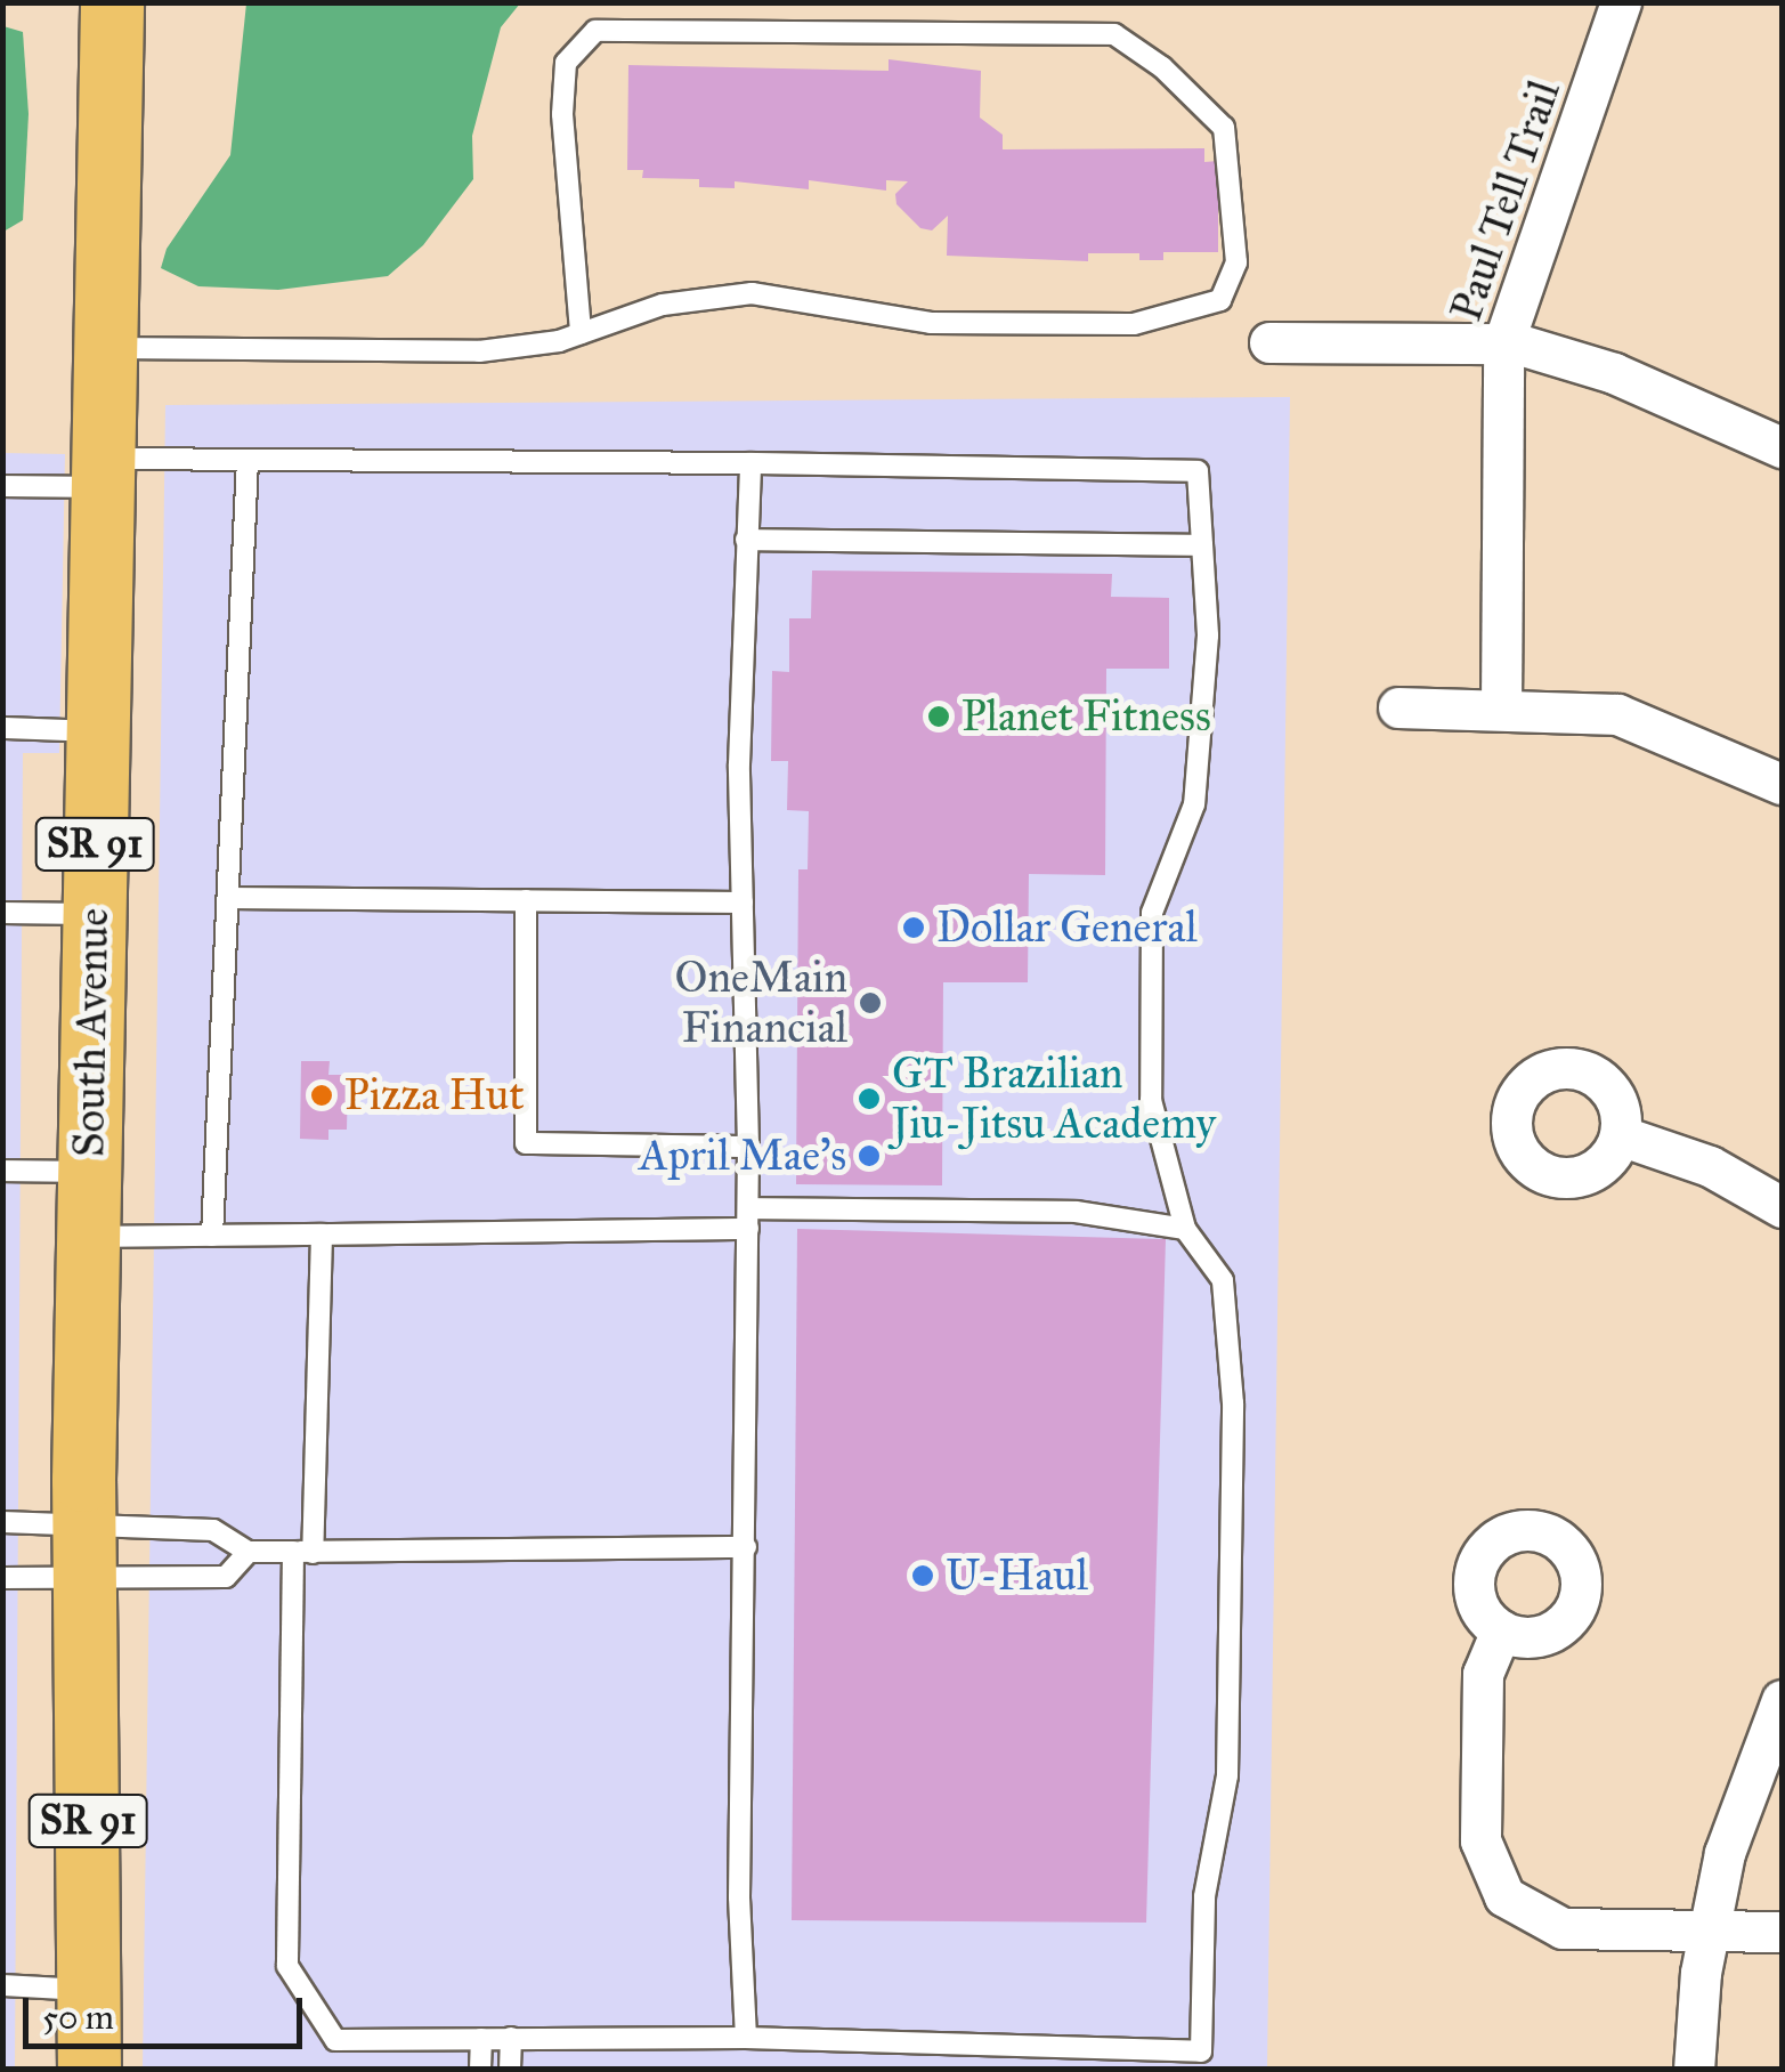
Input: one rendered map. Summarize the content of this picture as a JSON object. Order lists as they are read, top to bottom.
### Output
{
  "streets": {
    "main road": ["SR 91", "South Avenue"],
    "street": ["Paul Tell Trail"]
  },
  "places": [
    "Planet Fitness",
    "Dollar General",
    "OneMain Financial",
    "Pizza Hut",
    "GT Brazilian Jiu-Jitsu Academy",
    "April Mae's",
    "U-Haul"
  ],
  "scale_bar": "50 m"
}
